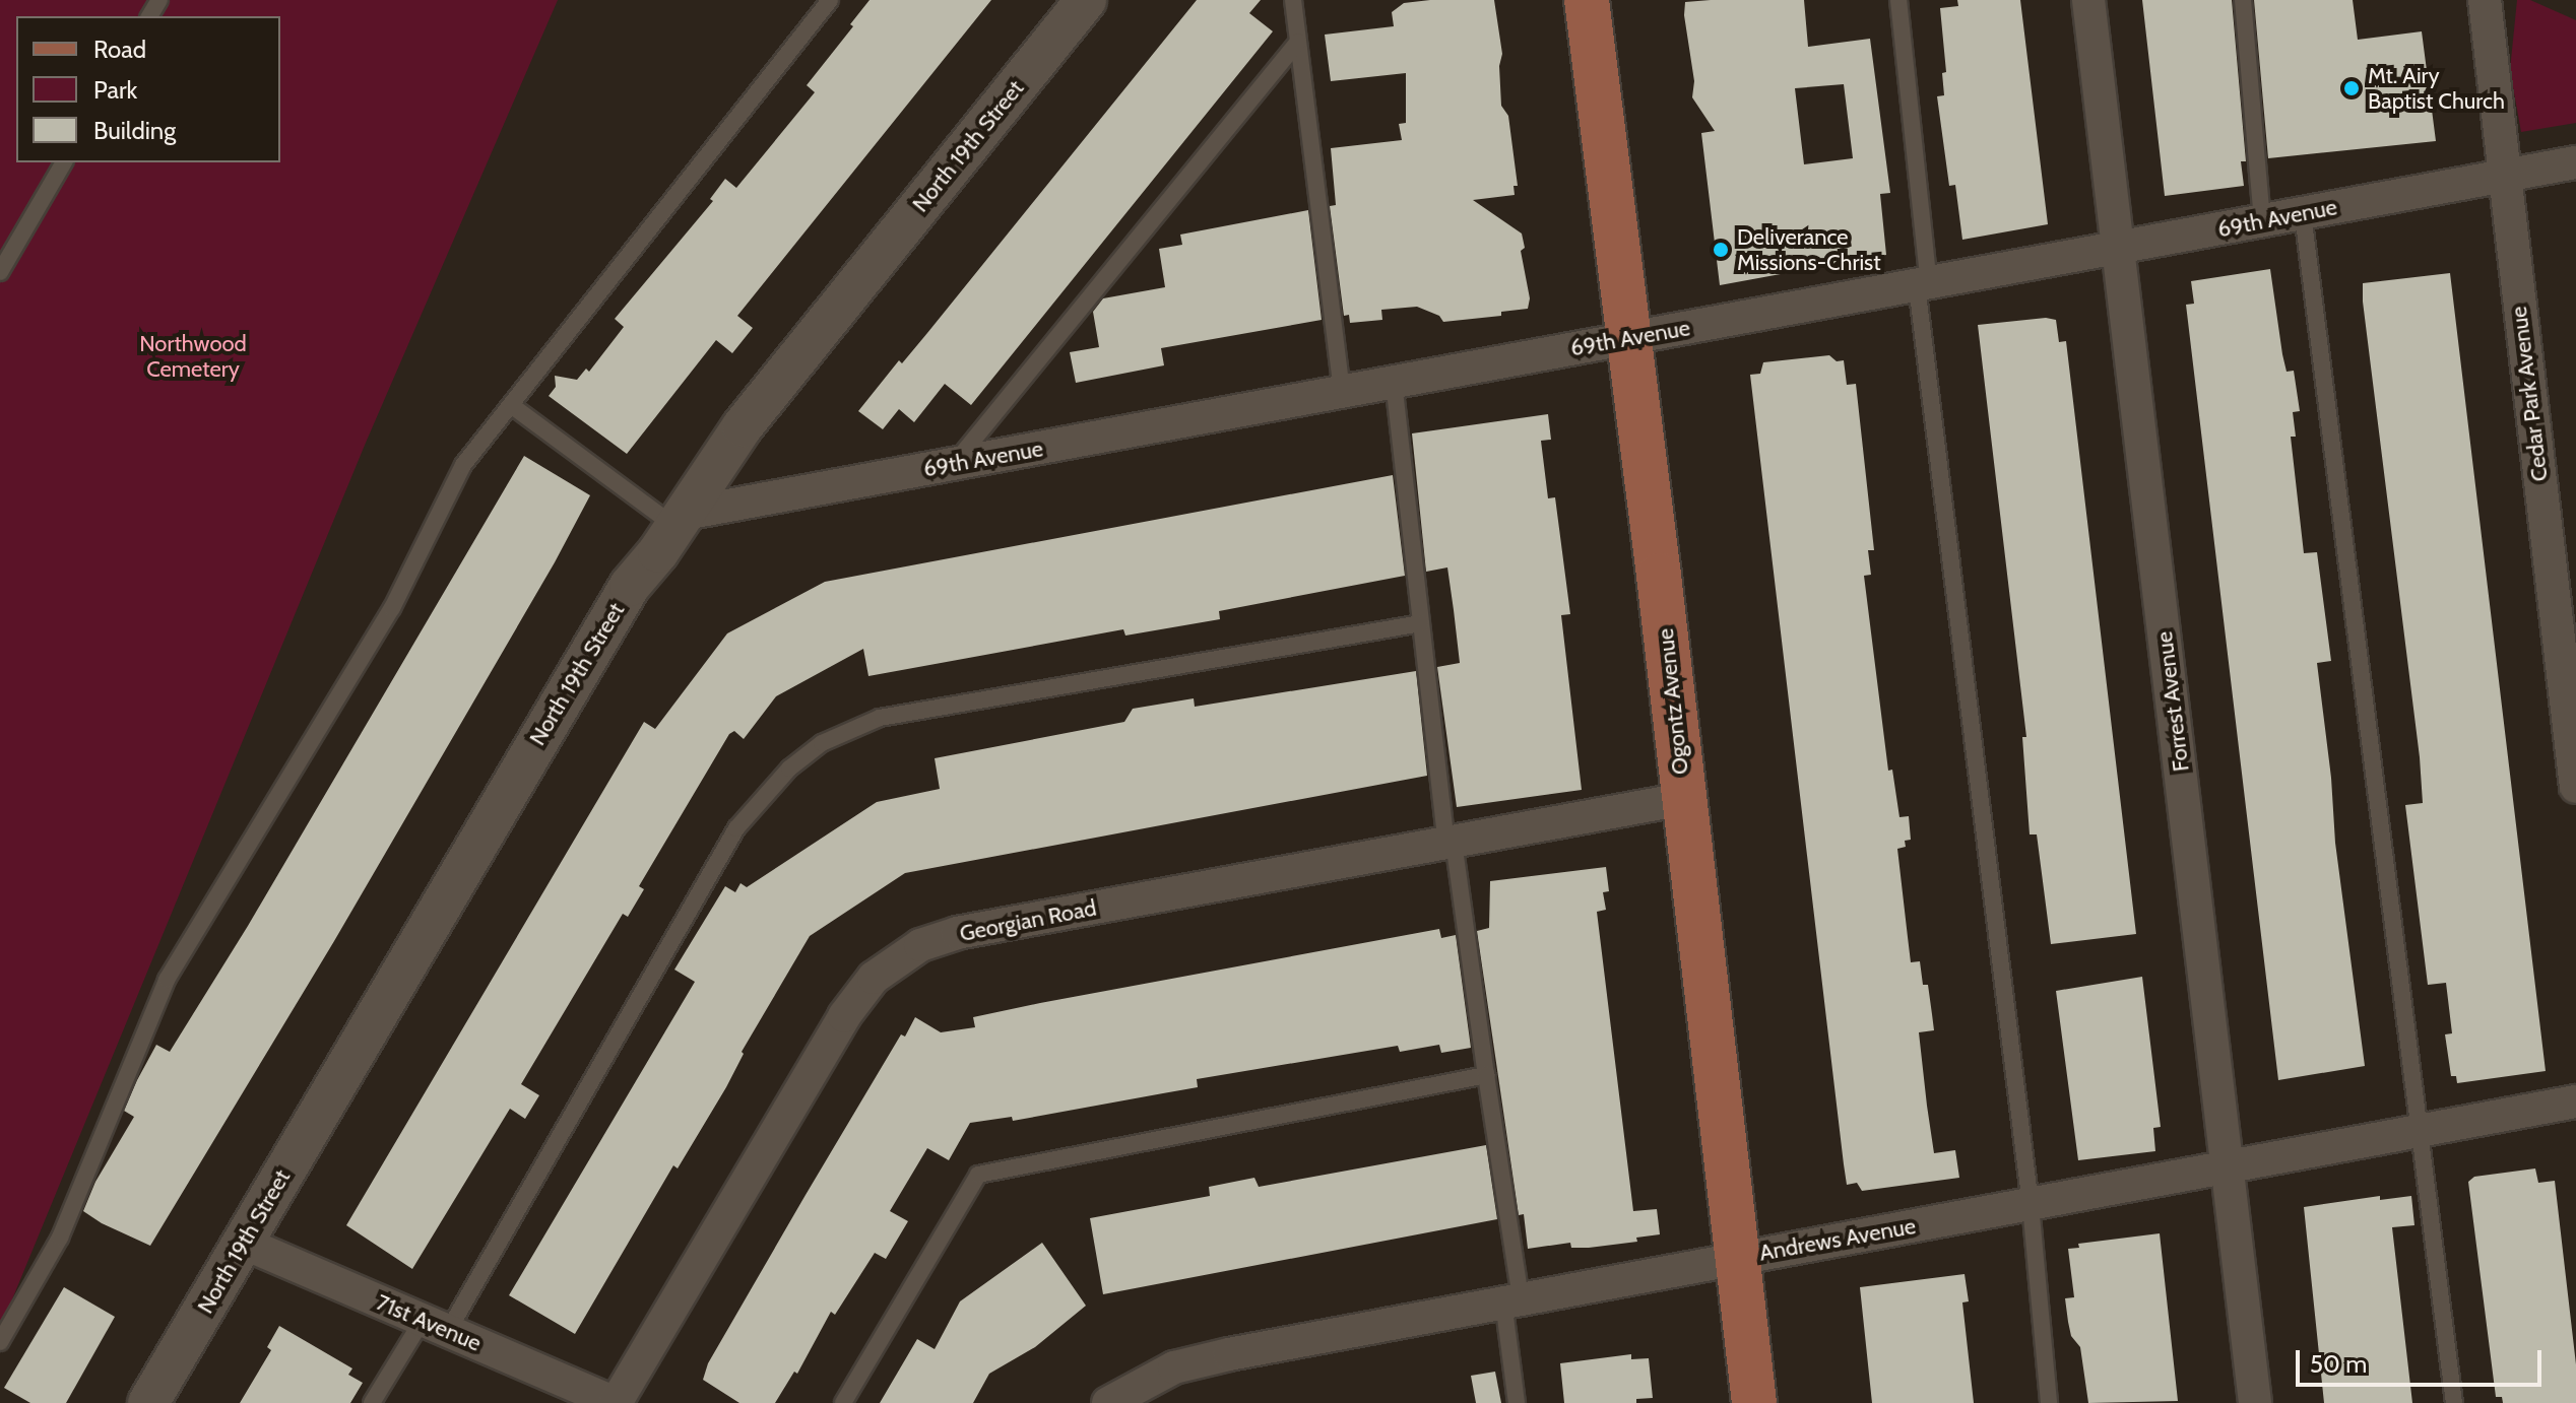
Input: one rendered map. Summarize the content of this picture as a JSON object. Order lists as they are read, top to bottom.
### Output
{
  "streets": {
    "main road": ["Ogontz Avenue"],
    "street": [
      "North 19th Street",
      "69th Avenue",
      "Cedar Park Avenue",
      "Forrest Avenue",
      "Georgian Road",
      "Andrews Avenue",
      "71st Avenue"
    ]
  },
  "crossings": [
    ["North 19th Street", "69th Avenue"],
    ["North 19th Street", "71st Avenue"],
    ["69th Avenue", "Cedar Park Avenue"],
    ["69th Avenue", "Ogontz Avenue"],
    ["69th Avenue", "Forrest Avenue"],
    ["Ogontz Avenue", "Georgian Road"],
    ["Ogontz Avenue", "Andrews Avenue"],
    ["Forrest Avenue", "Andrews Avenue"],
    ["Georgian Road", "71st Avenue"]
  ],
  "parks": ["Northwood Cemetery"],
  "places": ["Mt. Airy Baptist Church", "Deliverance Missions-Christ"],
  "legend": ["Road", "Park", "Building"],
  "scale_bar": "50 m"
}
